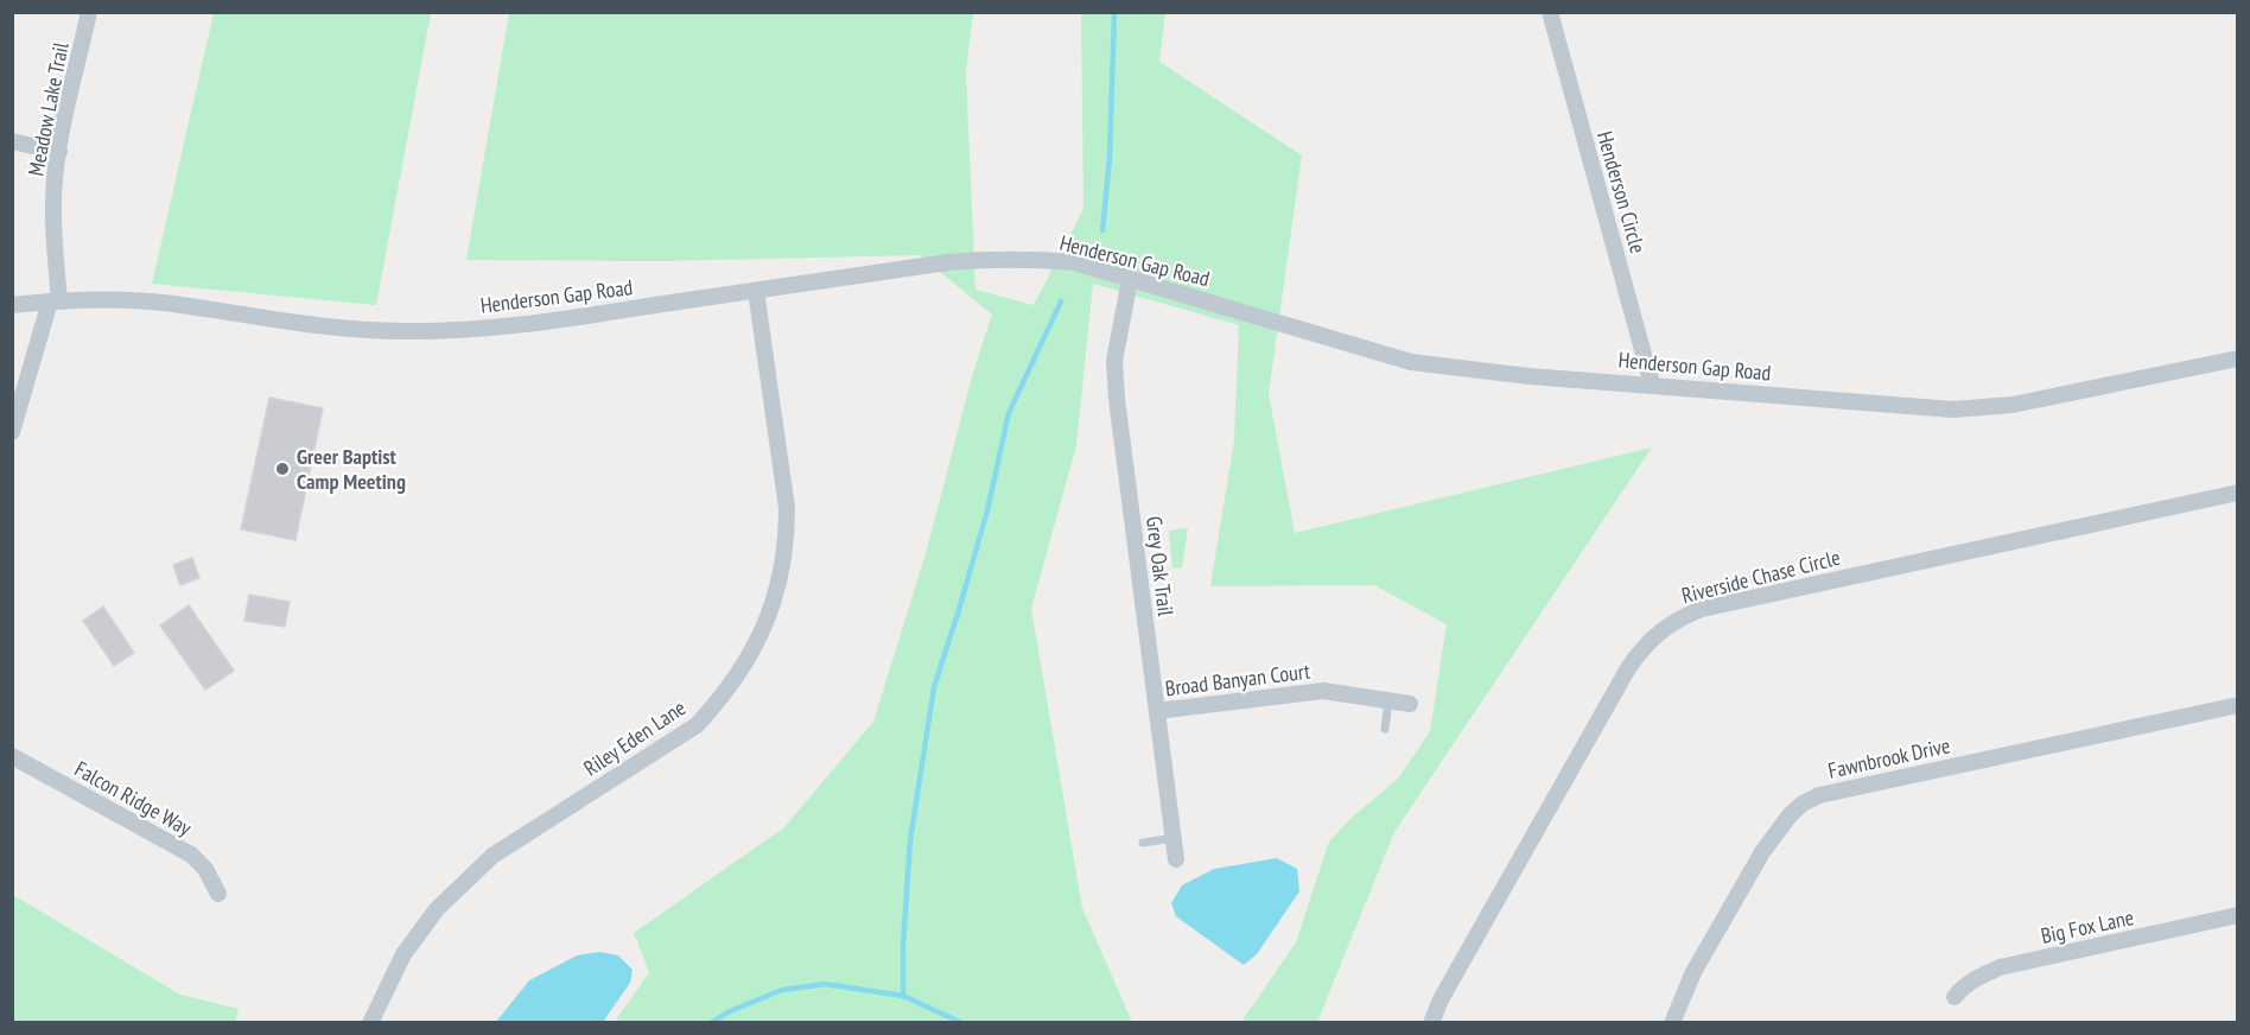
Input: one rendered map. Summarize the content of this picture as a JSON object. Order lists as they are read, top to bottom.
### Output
{
  "streets": {
    "street": [
      "Meadow Lake Trail",
      "Henderson Circle",
      "Henderson Gap Road",
      "Grey Oak Trail",
      "Riverside Chase Circle",
      "Broad Banyan Court",
      "Riley Eden Lane",
      "Fawnbrook Drive",
      "Falcon Ridge Way",
      "Big Fox Lane"
    ]
  },
  "crossings": [
    ["Meadow Lake Trail", "Henderson Gap Road"],
    ["Henderson Circle", "Henderson Gap Road"],
    ["Henderson Gap Road", "Grey Oak Trail"],
    ["Henderson Gap Road", "Riley Eden Lane"],
    ["Grey Oak Trail", "Broad Banyan Court"]
  ],
  "places": ["Greer Baptist Camp Meeting"]
}
